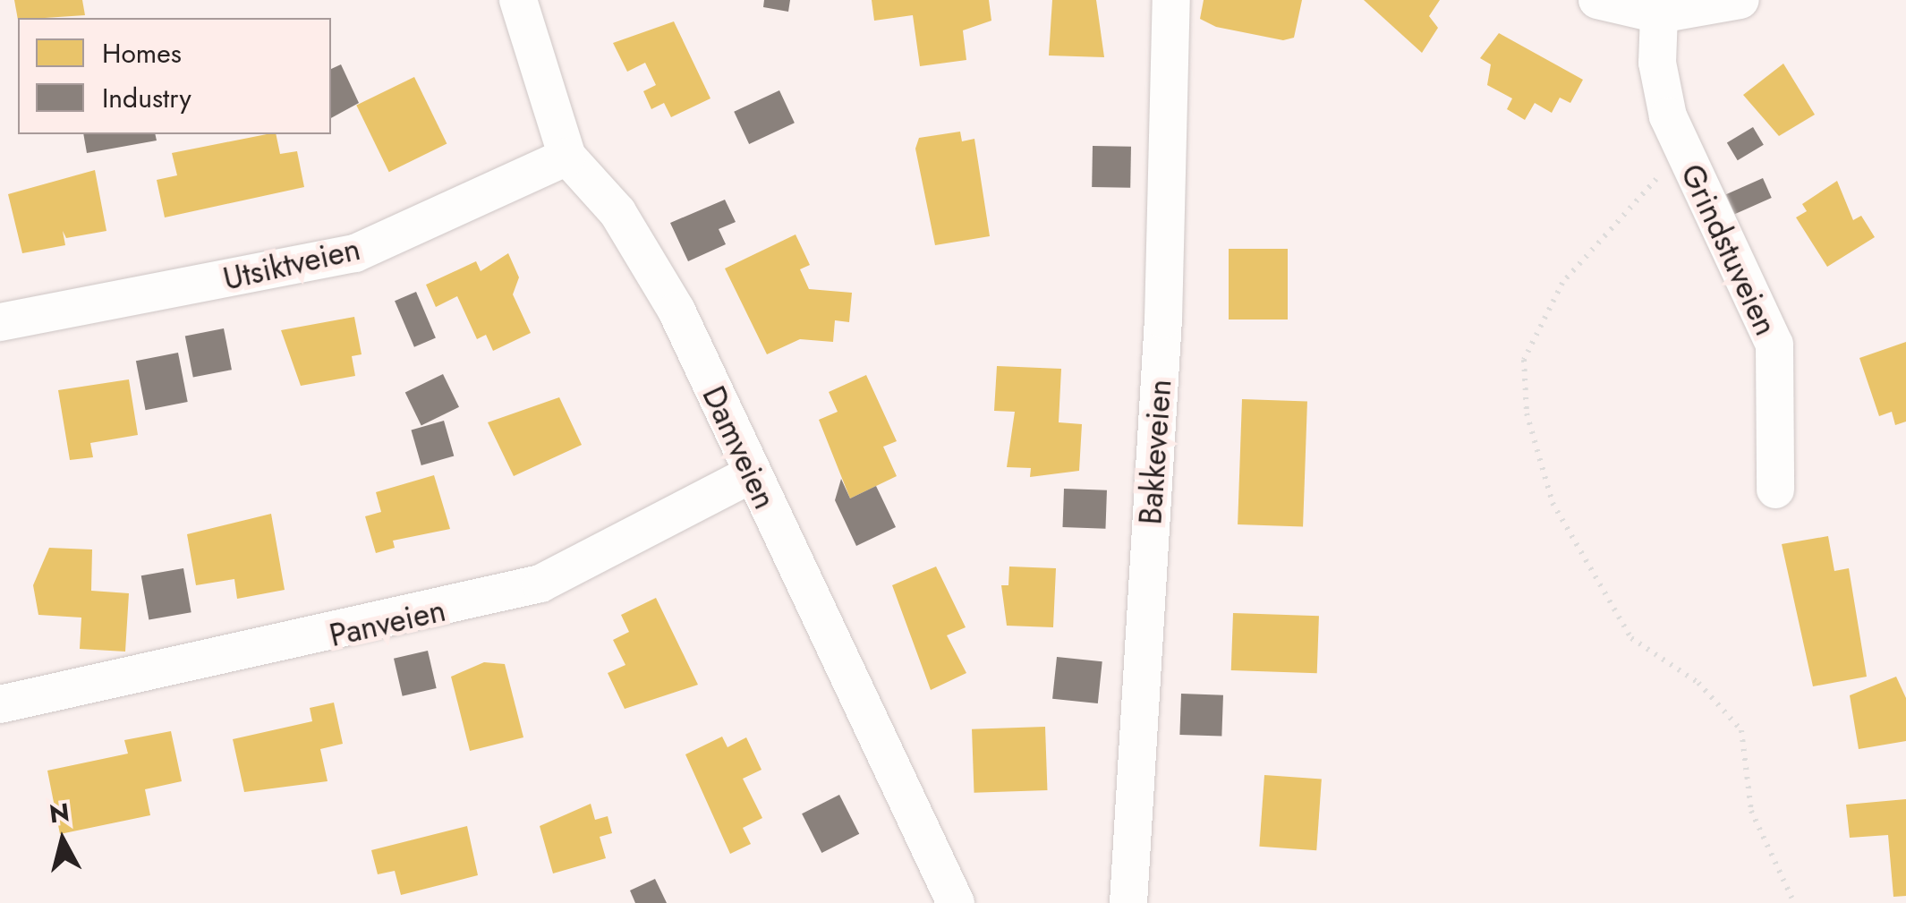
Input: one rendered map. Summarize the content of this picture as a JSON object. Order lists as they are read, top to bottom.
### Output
{
  "streets": {
    "street": [
      "Grindstuveien",
      "Utsiktveien",
      "Damveien",
      "Bakkeveien",
      "Panveien"
    ]
  },
  "crossings": [
    ["Utsiktveien", "Damveien"],
    ["Damveien", "Panveien"]
  ],
  "legend": ["Homes", "Industry"],
  "north": "top"
}
